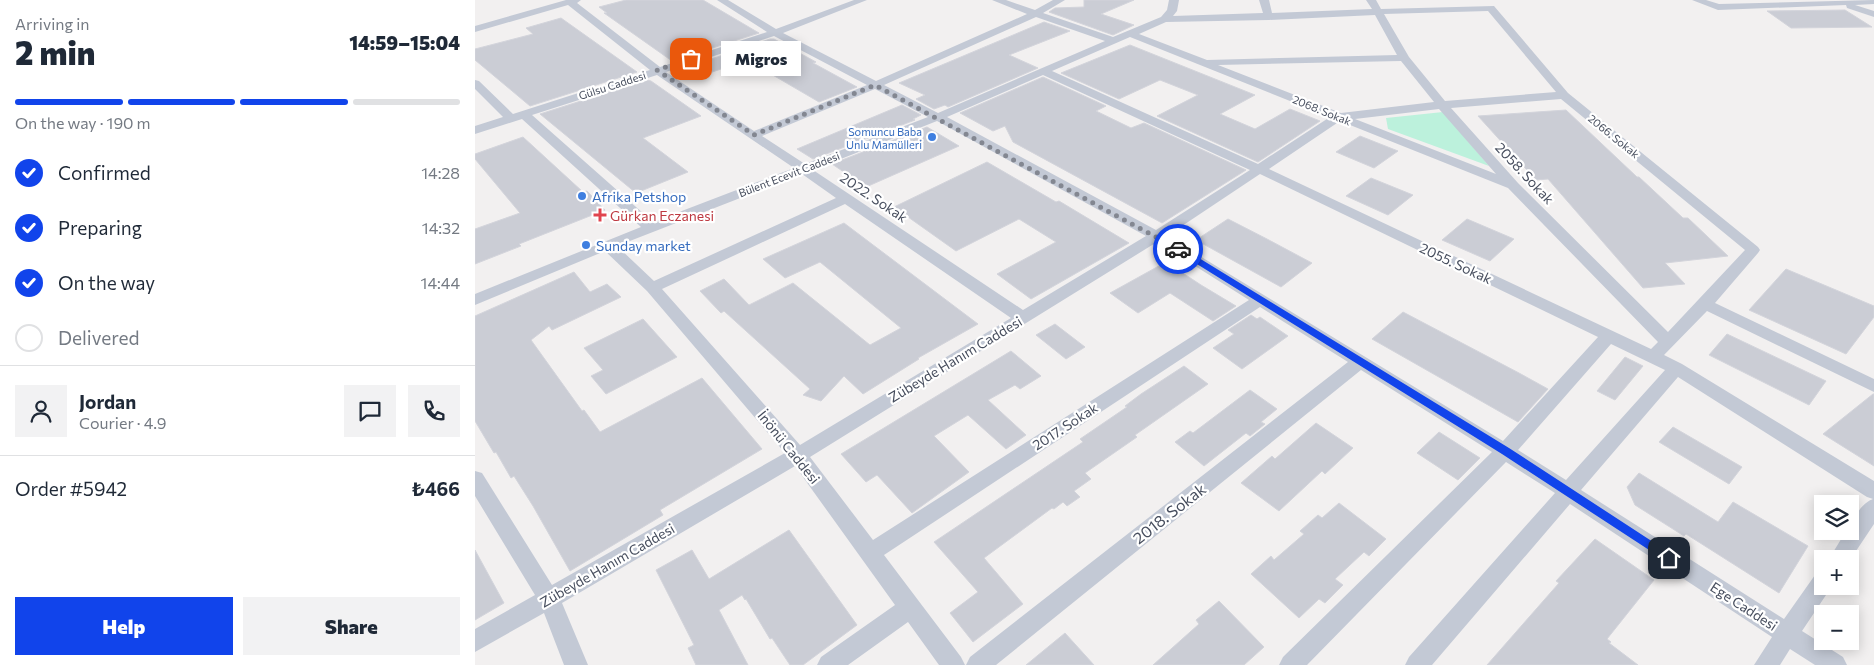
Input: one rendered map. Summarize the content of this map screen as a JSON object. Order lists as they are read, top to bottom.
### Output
{
  "streets": {
    "street": [
      "Gülsu Caddesi",
      "2068. Sokak",
      "2066. Sokak",
      "2058. Sokak",
      "Bülent Ecevit Caddesi",
      "2022. Sokak",
      "2055. Sokak",
      "Zübeyde Hanım Caddesi",
      "2017. Sokak",
      "İnönü Caddesi",
      "2018. Sokak",
      "Ege Caddesi"
    ]
  },
  "crossings": [
    ["Gülsu Caddesi", "2022. Sokak"],
    ["Gülsu Caddesi", "Ege Caddesi"],
    ["2068. Sokak", "2058. Sokak"],
    ["2068. Sokak", "Bülent Ecevit Caddesi"],
    ["2068. Sokak", "Zübeyde Hanım Caddesi"],
    ["2066. Sokak", "2058. Sokak"],
    ["2058. Sokak", "Zübeyde Hanım Caddesi"],
    ["Bülent Ecevit Caddesi", "2022. Sokak"],
    ["Bülent Ecevit Caddesi", "2055. Sokak"],
    ["Bülent Ecevit Caddesi", "İnönü Caddesi"],
    ["Bülent Ecevit Caddesi", "Ege Caddesi"],
    ["2022. Sokak", "Zübeyde Hanım Caddesi"],
    ["2055. Sokak", "Zübeyde Hanım Caddesi"],
    ["Zübeyde Hanım Caddesi", "İnönü Caddesi"],
    ["Zübeyde Hanım Caddesi", "Ege Caddesi"],
    ["2017. Sokak", "İnönü Caddesi"],
    ["2017. Sokak", "Ege Caddesi"],
    ["2018. Sokak", "Ege Caddesi"]
  ],
  "places": {
    "other": [
      "Migros",
      "Somuncu Baba Unlu Mamülleri",
      "Afrika Petshop",
      "Sunday market"
    ],
    "health": ["Gürkan Eczanesi"]
  },
  "page": {
    "heading": ["2 min", "Arriving in", "14:59–15:04"],
    "panel": [
      "Jordan",
      "Courier · 4.9",
      "Order #5942",
      "₺466"
    ],
    "bubble": "Migros",
    "bar": "On the way · 190 m",
    "list": [
      ["Confirmed", "14:28"],
      ["Preparing", "14:32"],
      ["On the way", "14:44"],
      "Delivered"
    ],
    "map_buttons": ["+", "−"],
    "buttons": ["Help", "Share"]
  }
}
